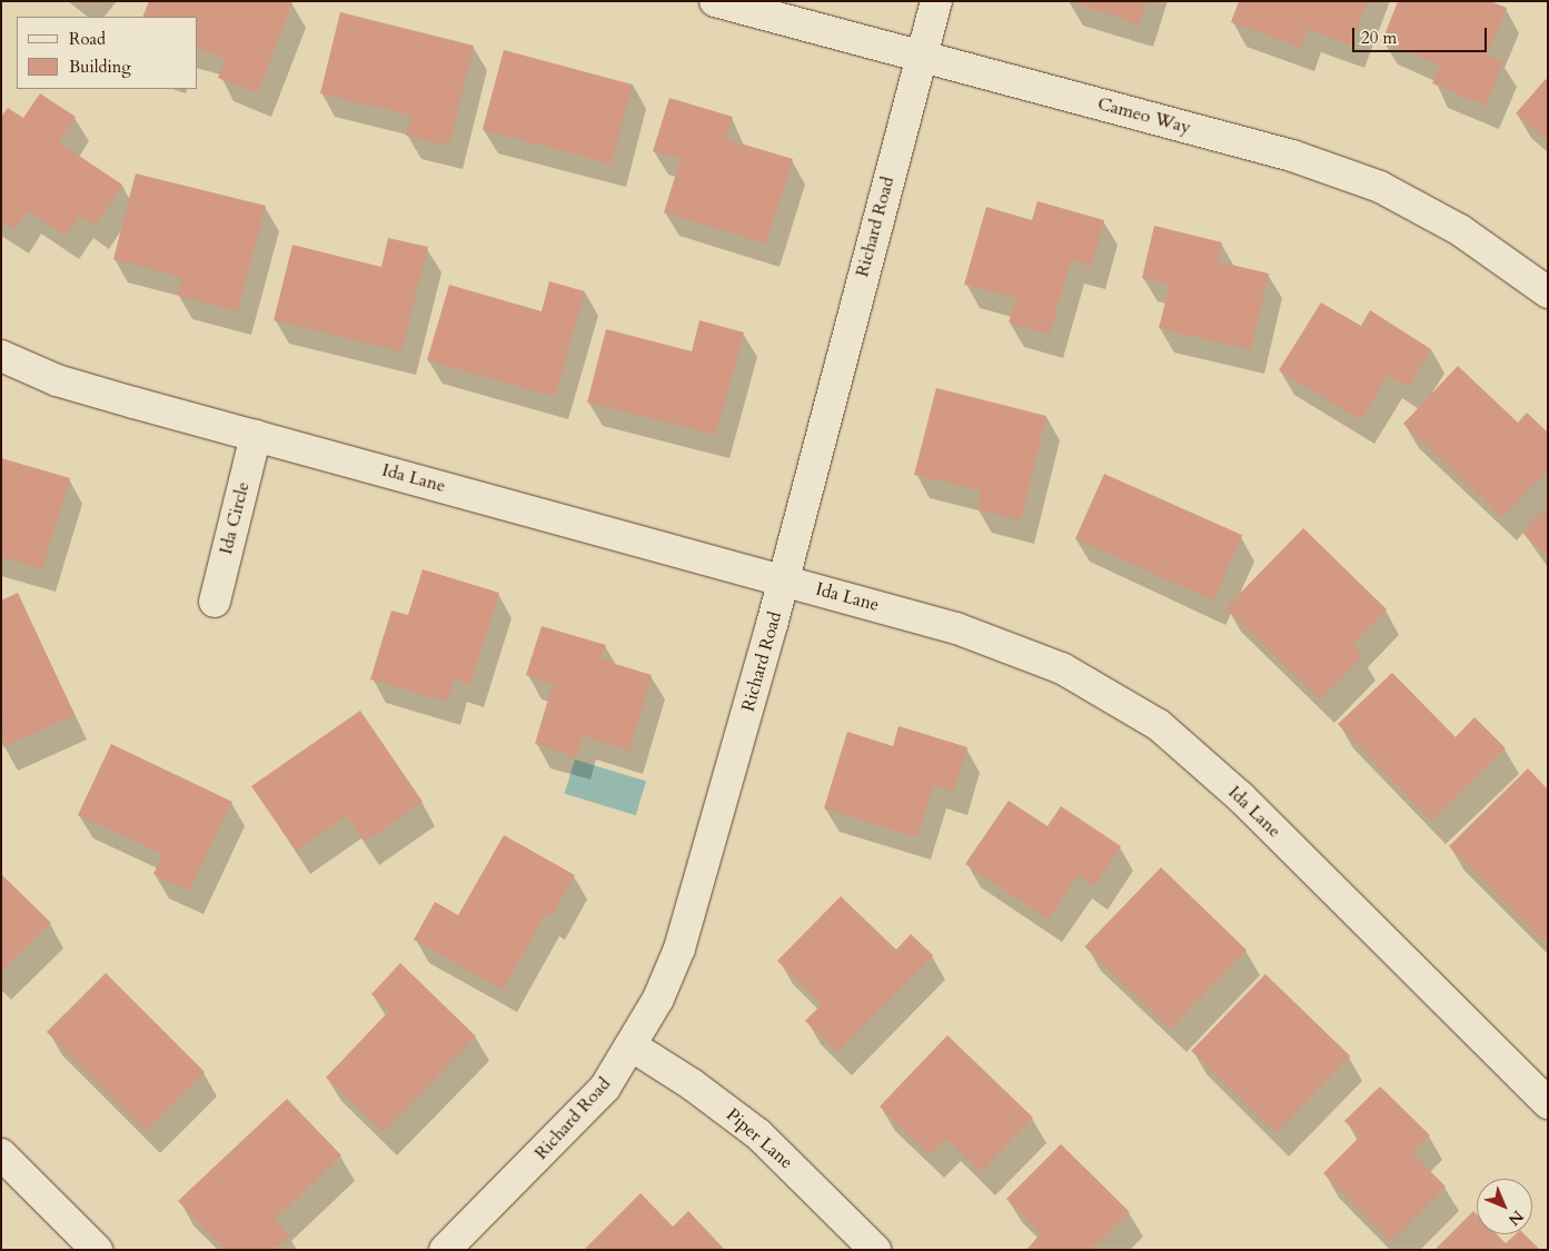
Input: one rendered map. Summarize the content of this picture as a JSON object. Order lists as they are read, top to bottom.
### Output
{
  "streets": {
    "street": [
      "Cameo Way",
      "Richard Road",
      "Ida Lane",
      "Ida Circle",
      "Piper Lane"
    ]
  },
  "crossings": [
    ["Cameo Way", "Richard Road"],
    ["Richard Road", "Ida Lane"],
    ["Richard Road", "Piper Lane"],
    ["Ida Lane", "Ida Circle"]
  ],
  "legend": ["Road", "Building"],
  "scale_bar": "20 m",
  "north": "bottom right"
}
